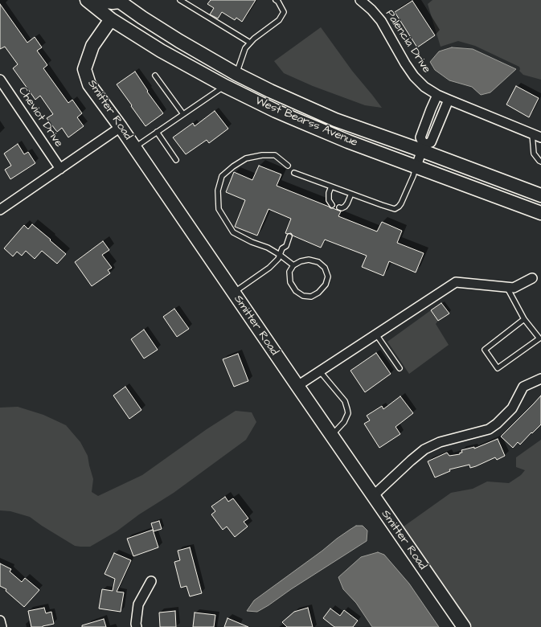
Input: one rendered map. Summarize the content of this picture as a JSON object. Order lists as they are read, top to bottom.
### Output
{
  "streets": {
    "main road": ["Smitter Road", "West Bearss Avenue"],
    "street": ["Palencia Drive", "Cheviot Drive"]
  },
  "crossings": [
    ["Smitter Road", "West Bearss Avenue"]
  ]
}
